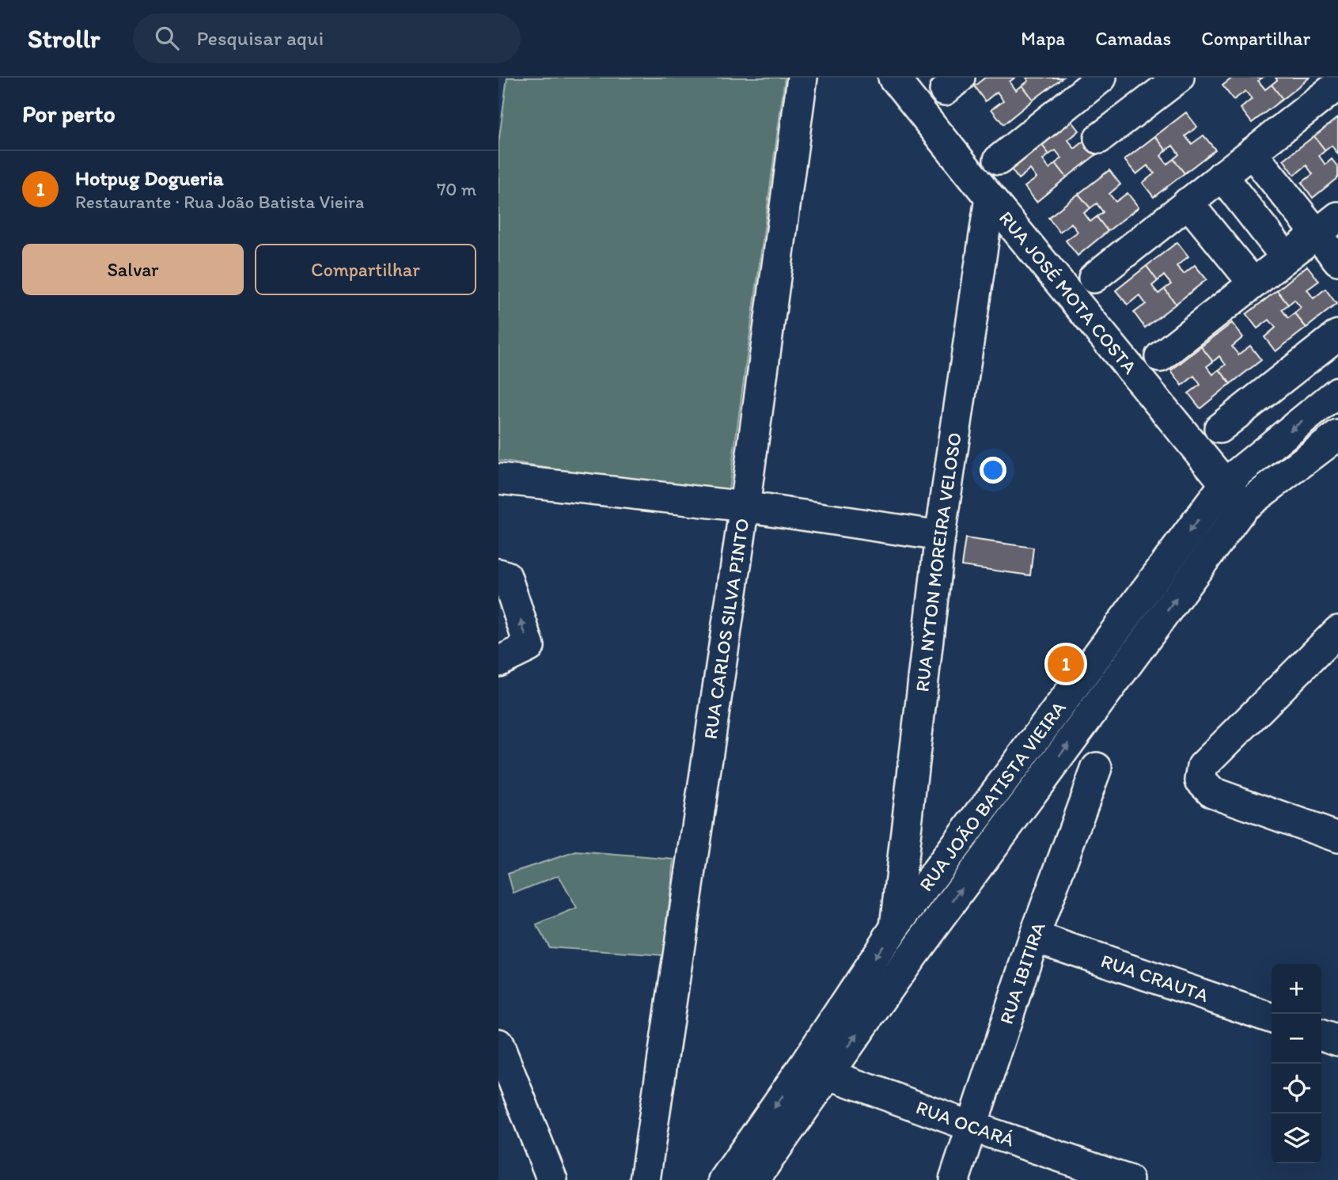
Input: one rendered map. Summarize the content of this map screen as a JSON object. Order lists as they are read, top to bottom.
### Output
{
  "streets": {
    "street": [
      "RUA JOSÉ MOTA COSTA",
      "RUA NYTON MOREIRA VELOSO",
      "RUA CARLOS SILVA PINTO",
      "RUA JOÃO BATISTA VIEIRA",
      "RUA IBITIRA",
      "RUA CRAUTA",
      "RUA OCARÁ"
    ]
  },
  "crossings": [
    ["RUA JOSÉ MOTA COSTA", "RUA NYTON MOREIRA VELOSO"],
    ["RUA JOSÉ MOTA COSTA", "RUA JOÃO BATISTA VIEIRA"],
    ["RUA NYTON MOREIRA VELOSO", "RUA JOÃO BATISTA VIEIRA"],
    ["RUA JOÃO BATISTA VIEIRA", "RUA OCARÁ"],
    ["RUA IBITIRA", "RUA CRAUTA"],
    ["RUA IBITIRA", "RUA OCARÁ"]
  ],
  "page": {
    "header": "Strollr",
    "search": "Pesquisar aqui",
    "nav": ["Mapa", "Camadas", "Compartilhar"],
    "heading": "Por perto",
    "list": [
      {
        "mark": "1",
        "name": "Hotpug Dogueria",
        "note": "Restaurante · Rua João Batista Vieira",
        "value": "70 m"
      }
    ],
    "buttons": ["Salvar", "Compartilhar"],
    "pins": "1",
    "map_buttons": ["+", "−"]
  }
}
